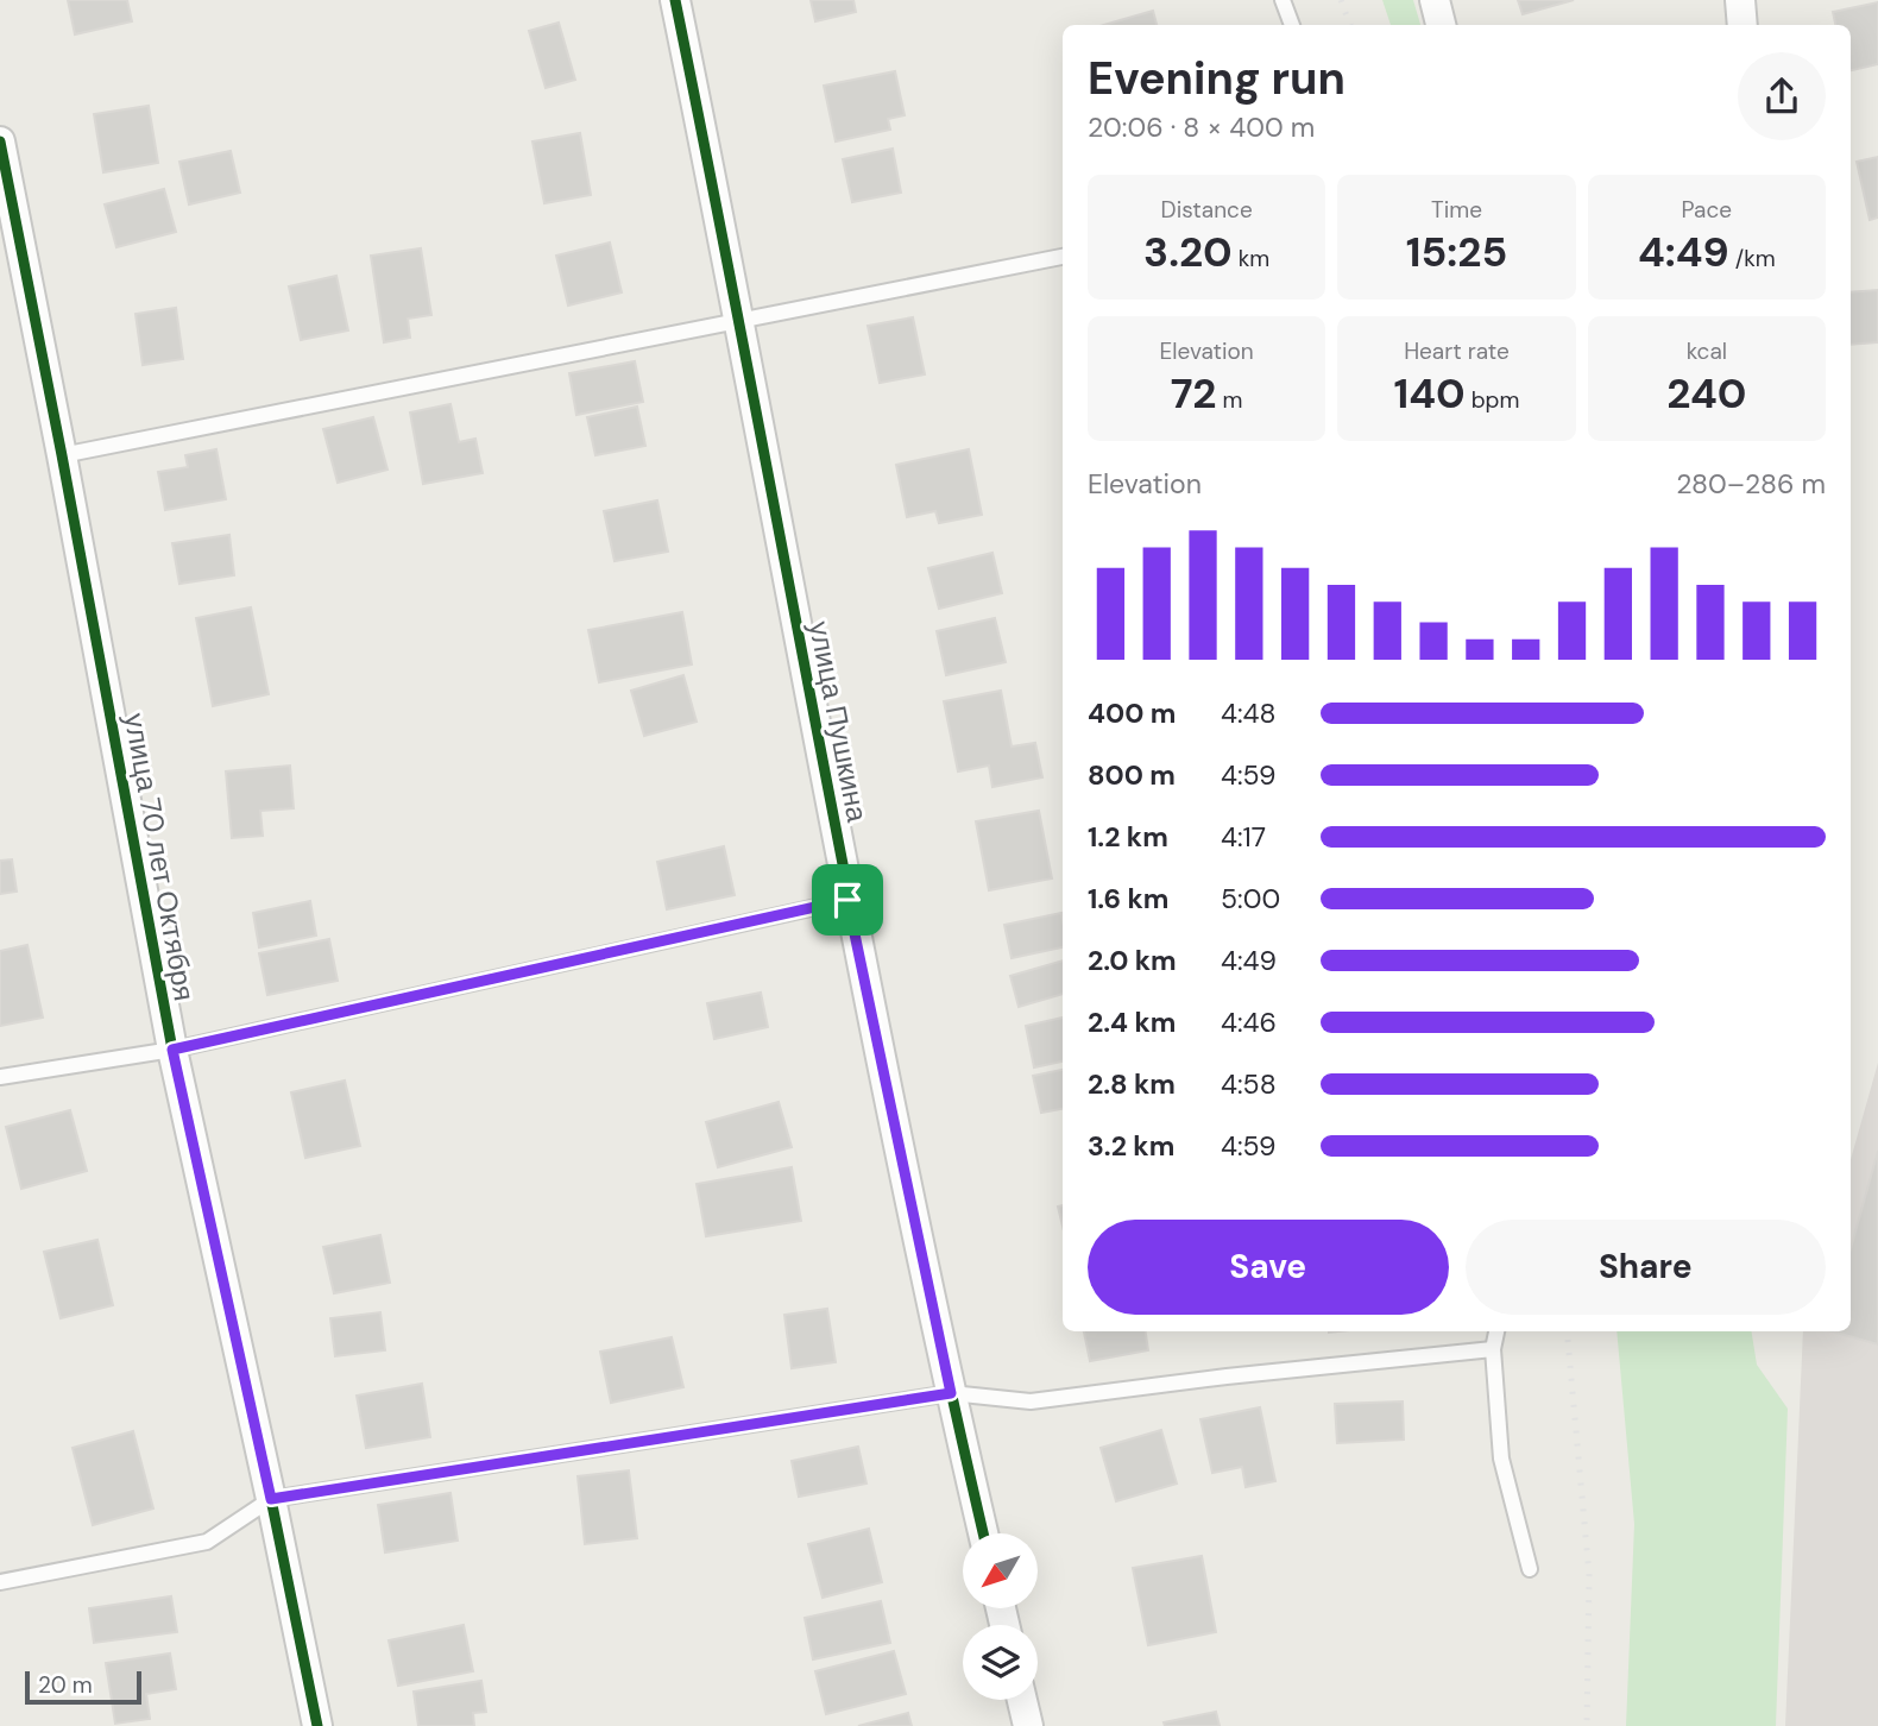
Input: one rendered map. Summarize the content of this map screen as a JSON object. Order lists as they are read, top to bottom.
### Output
{
  "streets": {
    "street": ["улица Пушкина", "улица 70 лет Октября"]
  },
  "scale_bar": "20 m",
  "north": "bottom left",
  "page": {
    "heading": ["Evening run", "20:06 · 8 × 400 m"],
    "stats": [
      ["Distance", "3.20 km"],
      ["Time", "15:25"],
      ["Pace", "4:49 /km"],
      ["Elevation", "72 m"],
      ["Heart rate", "140 bpm"],
      ["kcal", "240"]
    ],
    "chart": ["Elevation", "280–286 m"],
    "list": [
      {
        "name": "400 m",
        "note": "4:48"
      },
      {
        "name": "800 m",
        "note": "4:59"
      },
      {
        "name": "1.2 km",
        "note": "4:17"
      },
      {
        "name": "1.6 km",
        "note": "5:00"
      },
      {
        "name": "2.0 km",
        "note": "4:49"
      },
      {
        "name": "2.4 km",
        "note": "4:46"
      },
      {
        "name": "2.8 km",
        "note": "4:58"
      },
      {
        "name": "3.2 km",
        "note": "4:59"
      }
    ],
    "buttons": ["Save", "Share"],
    "scale": "20 m"
  }
}
